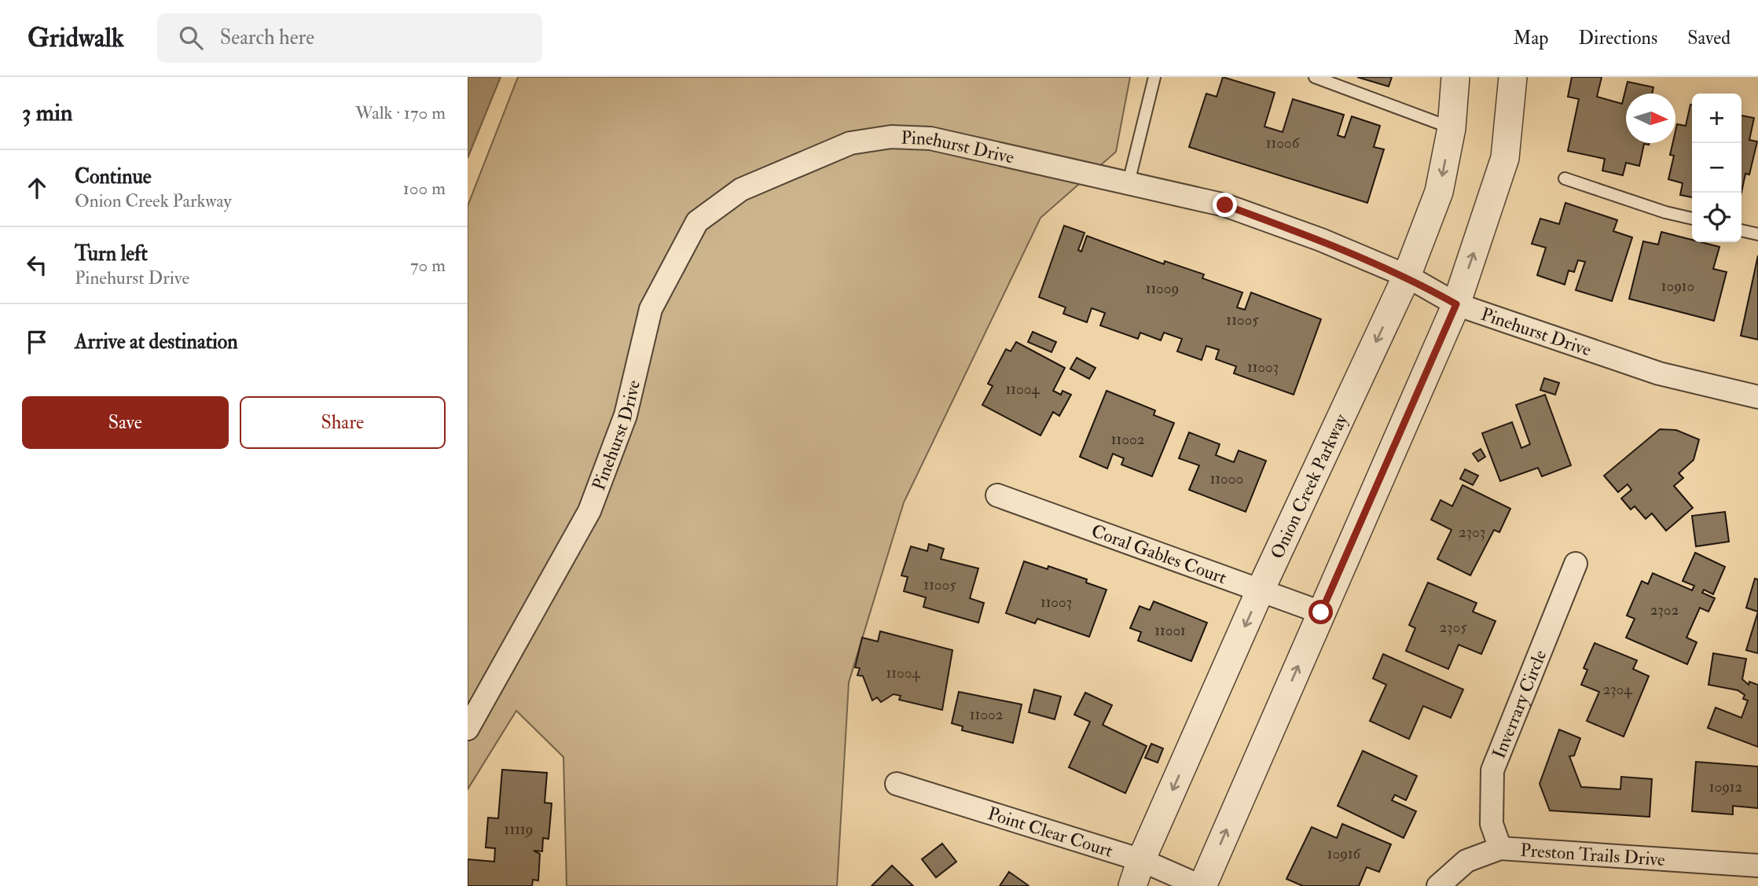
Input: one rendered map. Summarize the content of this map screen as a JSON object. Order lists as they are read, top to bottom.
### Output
{
  "streets": {
    "street": [
      "Pinehurst Drive",
      "Onion Creek Parkway",
      "Coral Gables Court",
      "Inverrary Circle",
      "Point Clear Court",
      "Preston Trails Drive"
    ]
  },
  "crossings": [
    ["Pinehurst Drive", "Onion Creek Parkway"],
    ["Onion Creek Parkway", "Coral Gables Court"],
    ["Onion Creek Parkway", "Point Clear Court"],
    ["Inverrary Circle", "Preston Trails Drive"]
  ],
  "house_numbers": [
    "11006",
    "10910",
    "11009",
    "11005",
    "11003",
    "11004",
    "11002",
    "11000",
    "2303",
    "11005",
    "11003",
    "2302",
    "2305",
    "11001",
    "11004",
    "2304",
    "11002",
    "10912",
    "11119",
    "10916"
  ],
  "north": "right",
  "page": {
    "header": "Gridwalk",
    "search": "Search here",
    "nav": ["Map", "Directions", "Saved"],
    "heading": ["3 min", "Walk · 170 m"],
    "map_buttons": ["+", "−"],
    "list": [
      ["Continue", "Onion Creek Parkway", "100 m"],
      ["Turn left", "Pinehurst Drive", "70 m"],
      "Arrive at destination"
    ],
    "buttons": ["Save", "Share"]
  }
}
